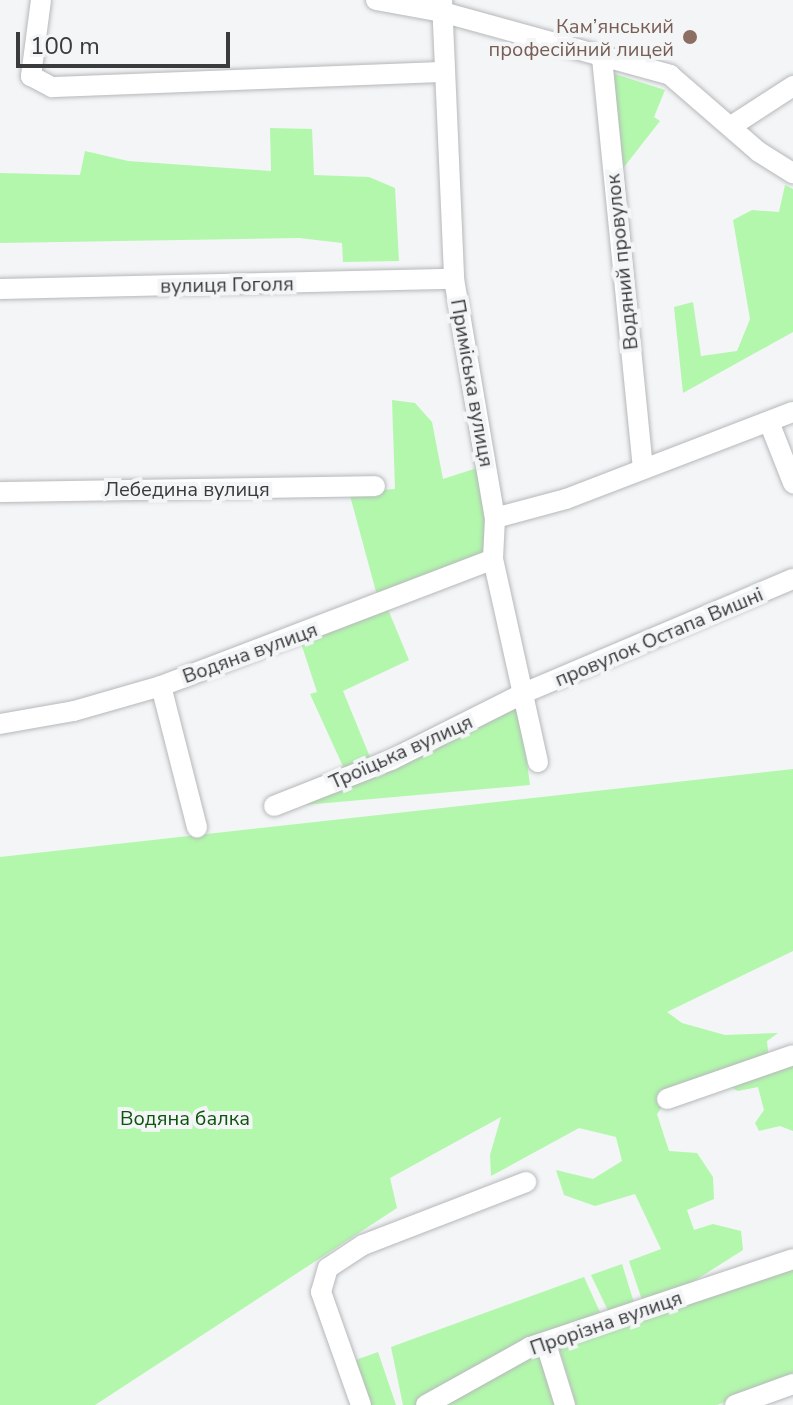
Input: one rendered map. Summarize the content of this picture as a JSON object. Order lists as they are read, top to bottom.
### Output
{
  "streets": {
    "street": [
      "Водяний провулок",
      "вулиця Гоголя",
      "Приміська вулиця",
      "Лебедина вулиця",
      "провулок Остапа Вишні",
      "Водяна вулиця",
      "Троїцька вулиця",
      "Прорізна вулиця"
    ]
  },
  "crossings": [
    ["вулиця Гоголя", "Приміська вулиця"],
    ["Приміська вулиця", "провулок Остапа Вишні"],
    ["Приміська вулиця", "Водяна вулиця"],
    ["Приміська вулиця", "Троїцька вулиця"],
    ["провулок Остапа Вишні", "Троїцька вулиця"]
  ],
  "parks": ["Водяна балка"],
  "places": ["Кам’янський професійний лицей"],
  "scale_bar": "100 m"
}
